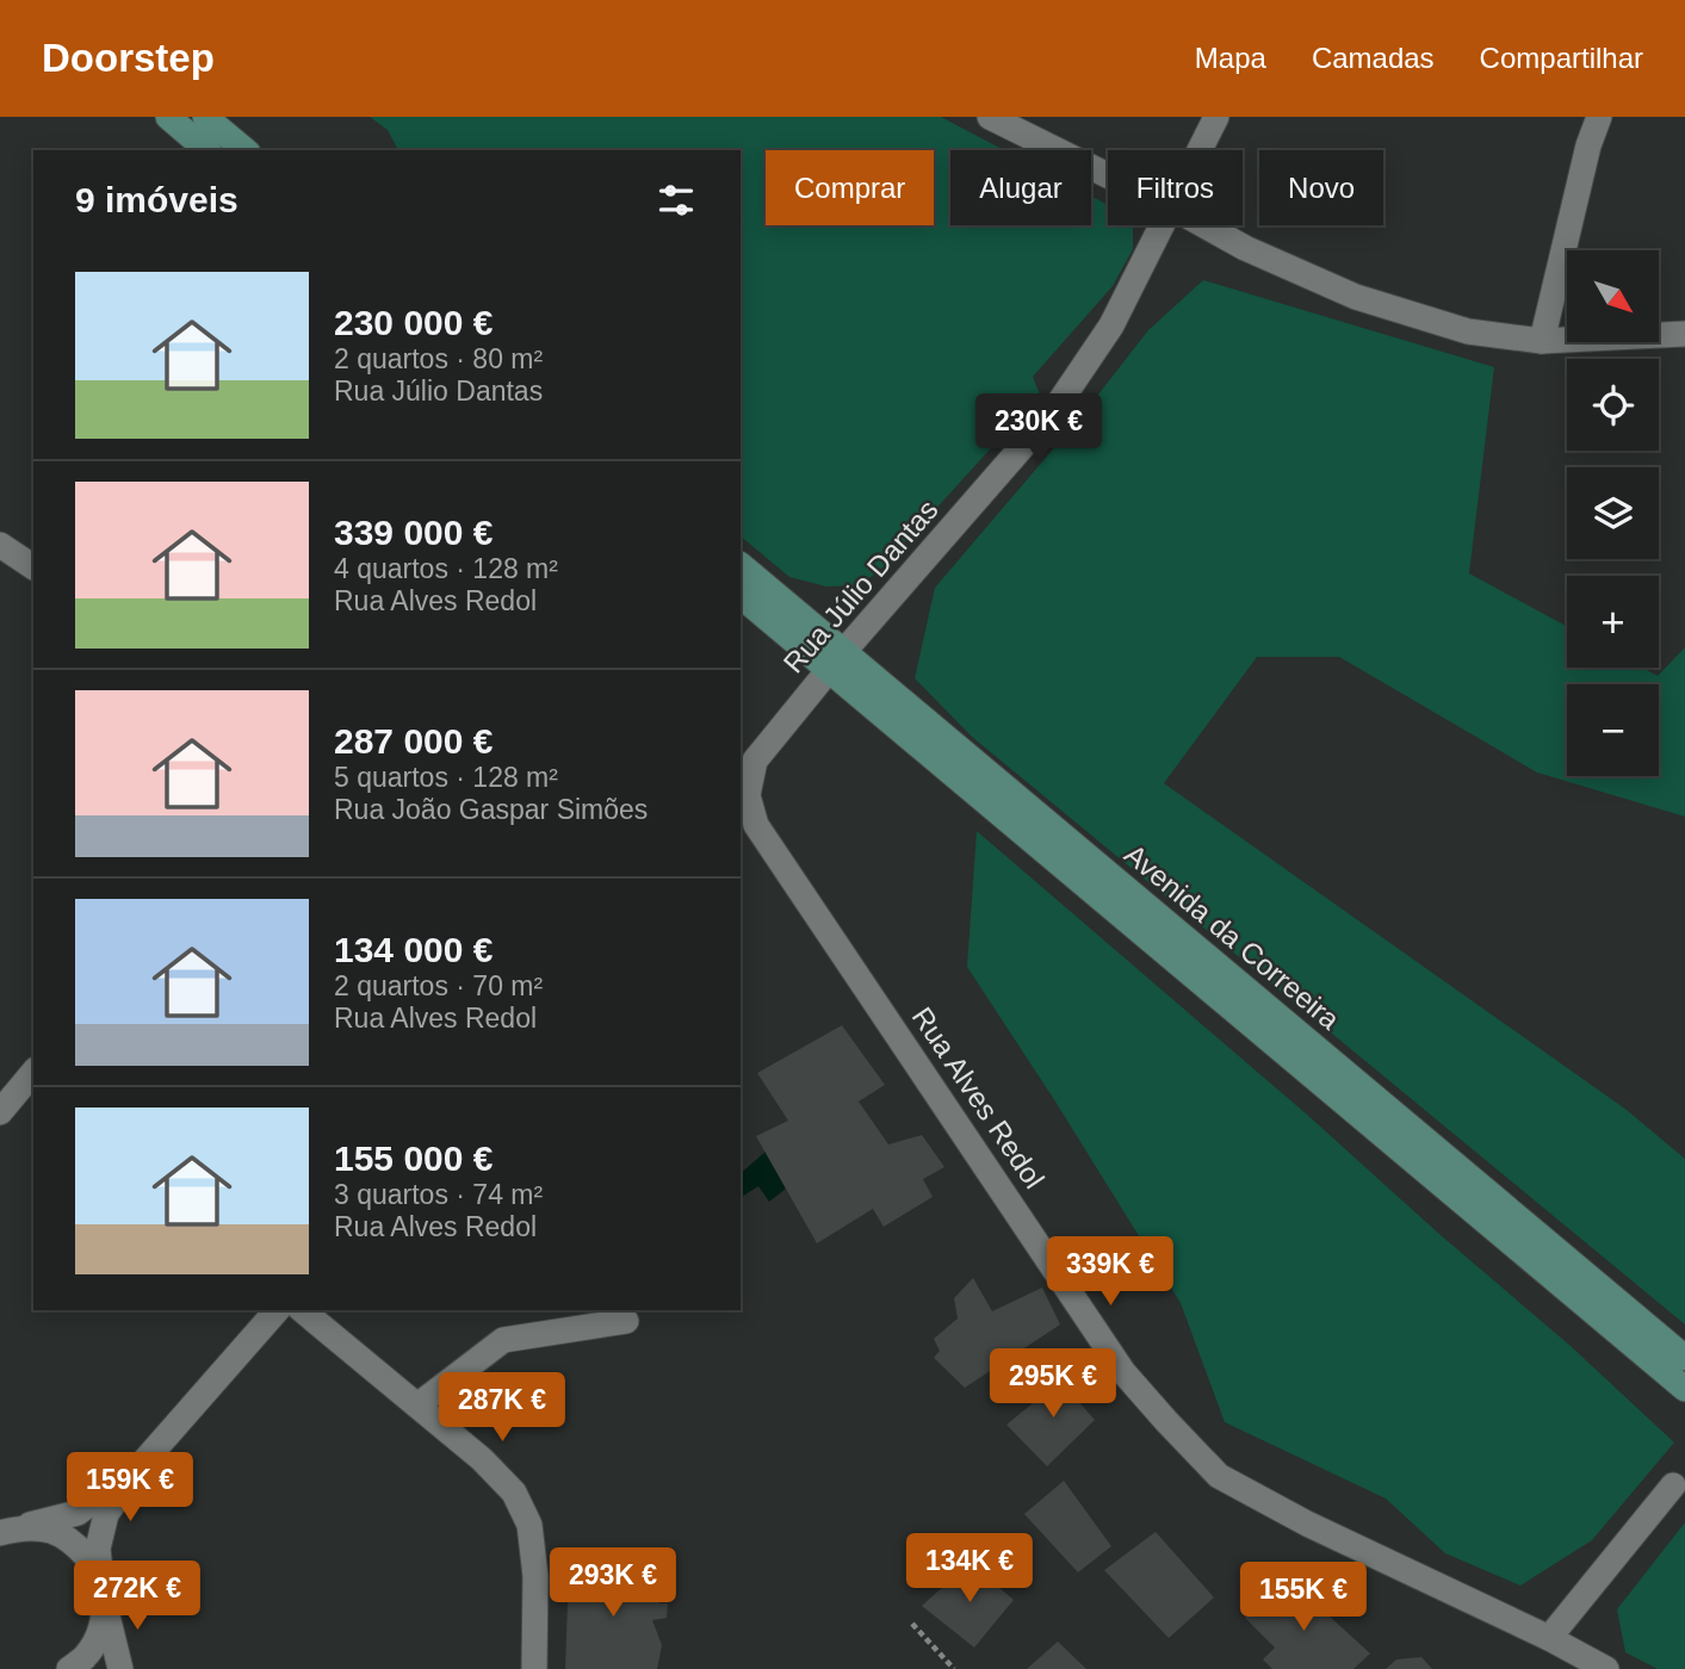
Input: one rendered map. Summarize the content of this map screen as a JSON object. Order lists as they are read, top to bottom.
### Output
{
  "streets": {
    "main road": ["Avenida da Correeira"],
    "street": ["Rua Júlio Dantas", "Rua Alves Redol"]
  },
  "crossings": [
    ["Rua Júlio Dantas", "Avenida da Correeira"],
    ["Rua Júlio Dantas", "Rua Alves Redol"]
  ],
  "north": "bottom right",
  "page": {
    "header": "Doorstep",
    "nav": ["Mapa", "Camadas", "Compartilhar"],
    "chip": [
      "Comprar",
      "Alugar",
      "Filtros",
      "Novo"
    ],
    "heading": "9 imóveis",
    "map_buttons": ["+", "−"],
    "list": [
      {
        "name": "230 000 €",
        "note": "2 quartos · 80 m² · Rua Júlio Dantas"
      },
      {
        "name": "339 000 €",
        "note": "4 quartos · 128 m² · Rua Alves Redol"
      },
      {
        "name": "287 000 €",
        "note": "5 quartos · 128 m² · Rua João Gaspar Simões"
      },
      {
        "name": "134 000 €",
        "note": "2 quartos · 70 m² · Rua Alves Redol"
      },
      {
        "name": "155 000 €",
        "note": "3 quartos · 74 m² · Rua Alves Redol"
      }
    ],
    "price": [
      "230K €",
      "339K €",
      "295K €",
      "287K €",
      "159K €",
      "134K €",
      "293K €",
      "272K €",
      "155K €"
    ]
  }
}
